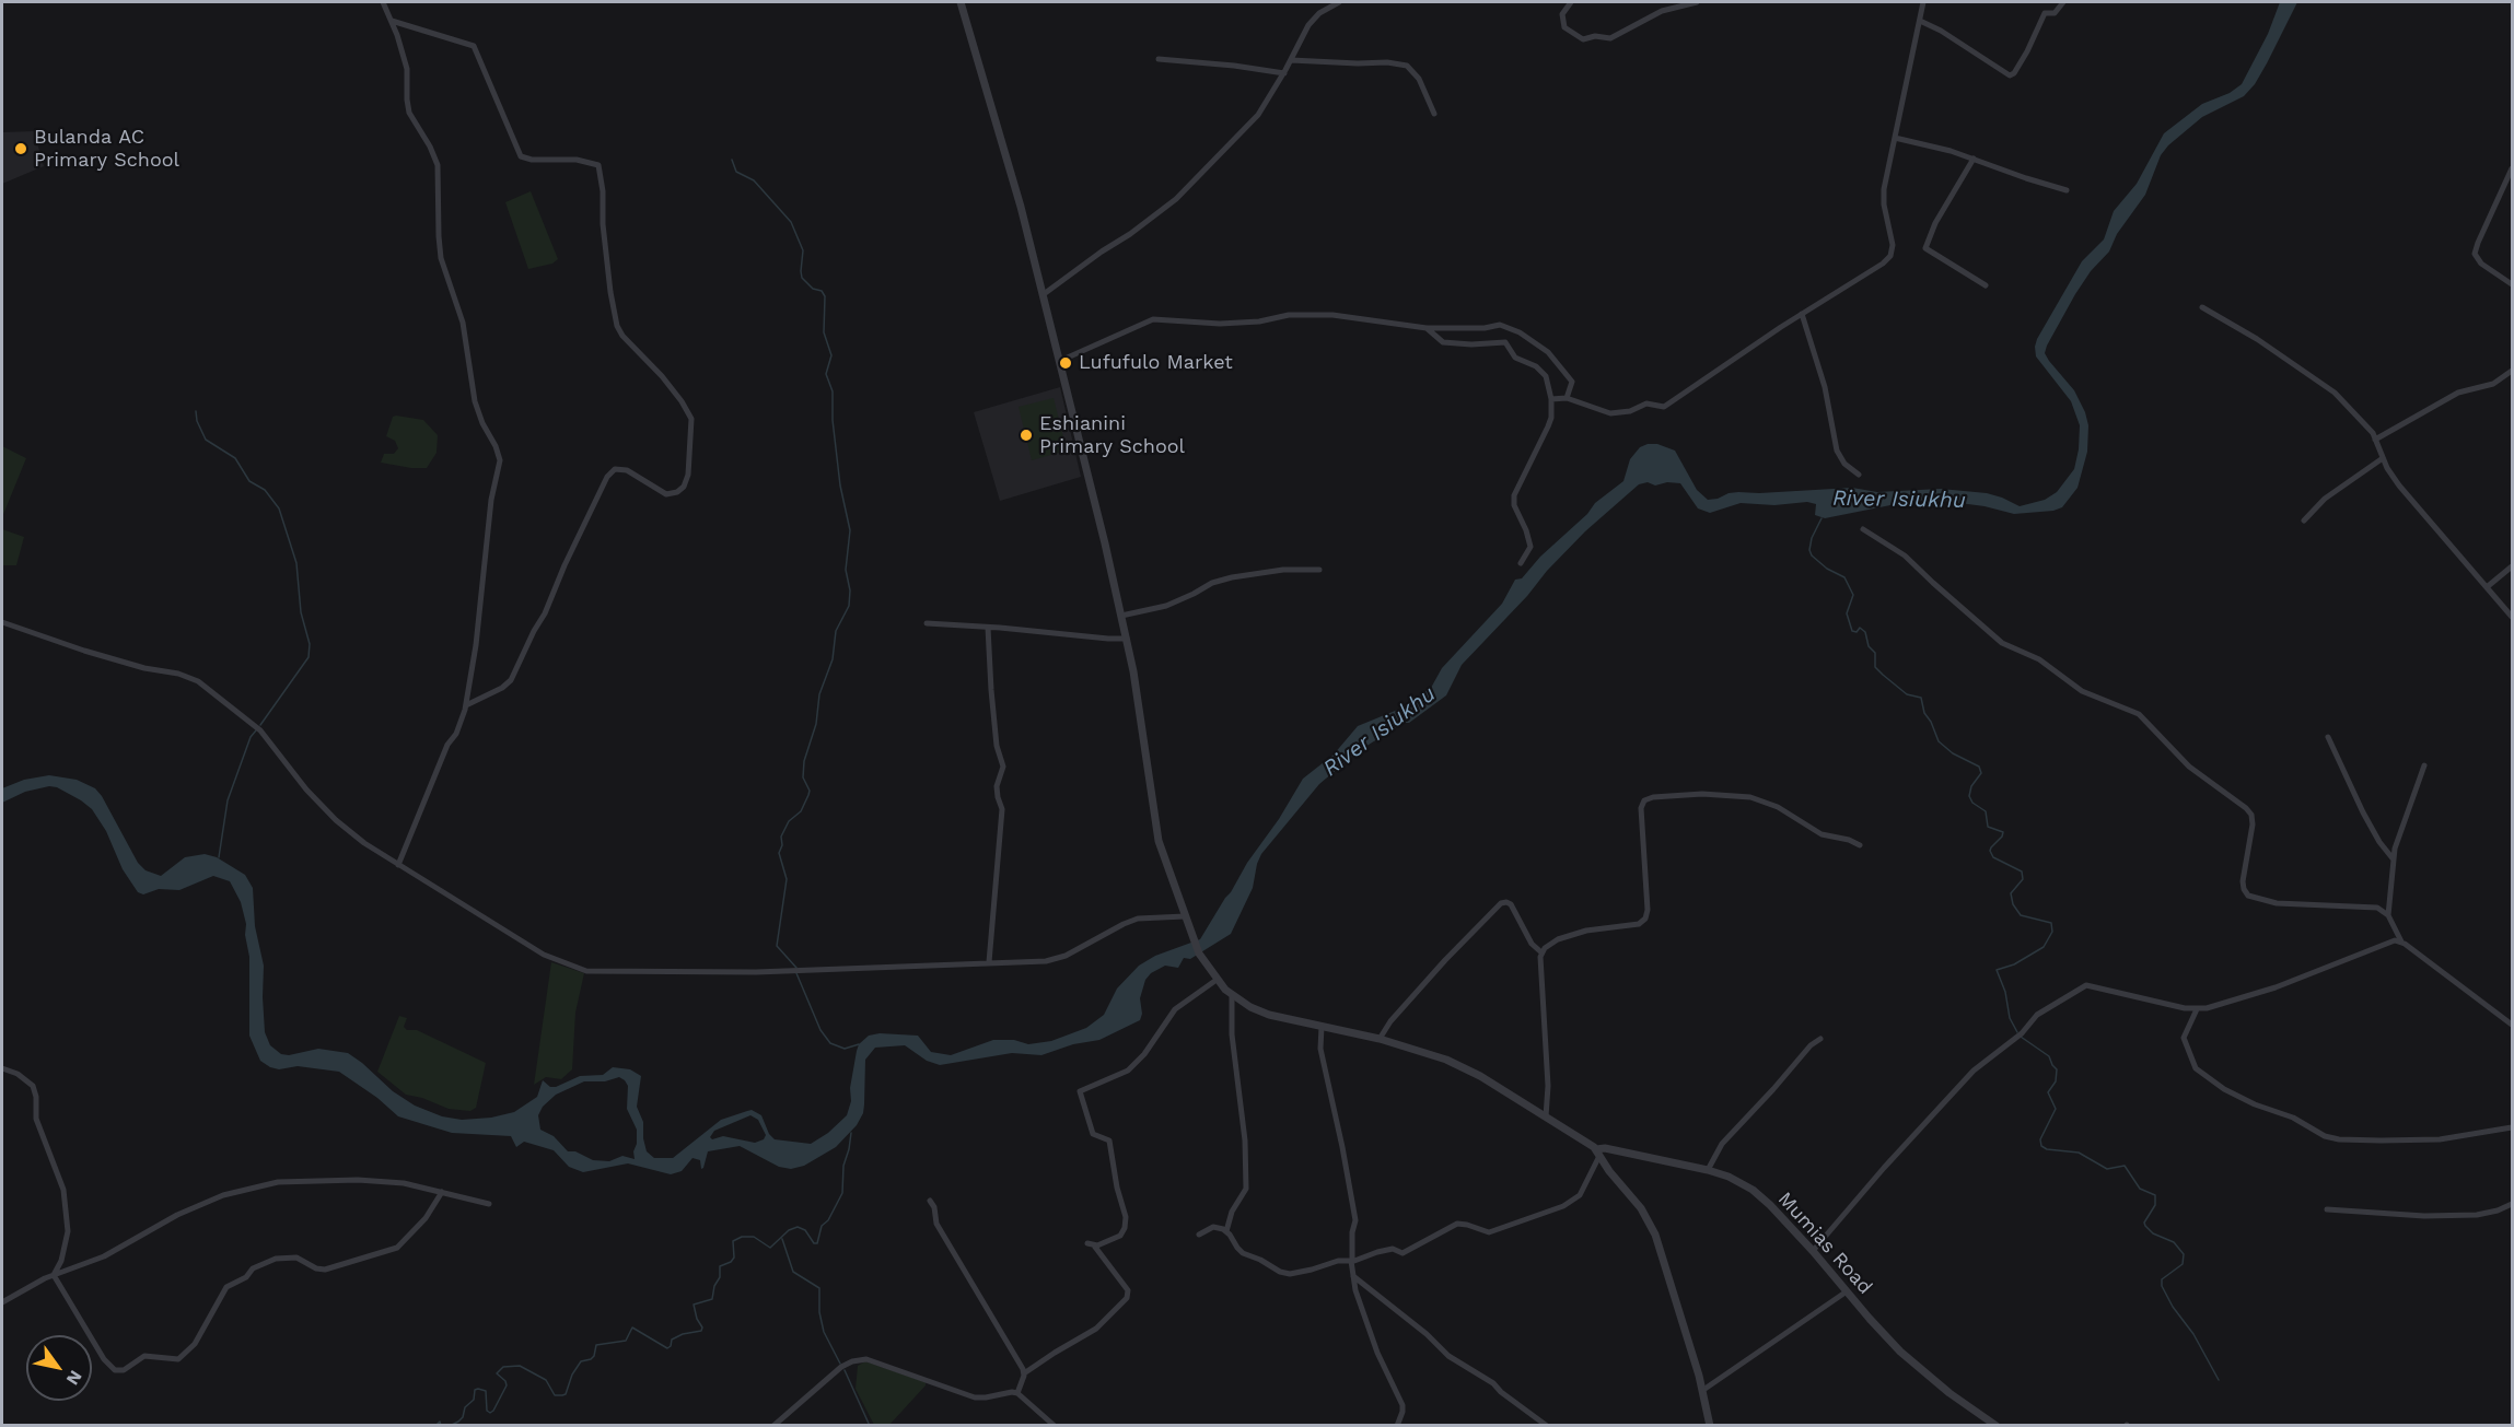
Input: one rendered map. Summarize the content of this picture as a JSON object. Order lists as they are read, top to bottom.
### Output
{
  "streets": {
    "street": ["Mumias Road"]
  },
  "water": ["River Isiukhu"],
  "places": ["Bulanda AC Primary School", "Lufufulo Market", "Eshianini Primary School"],
  "north": "bottom right"
}
